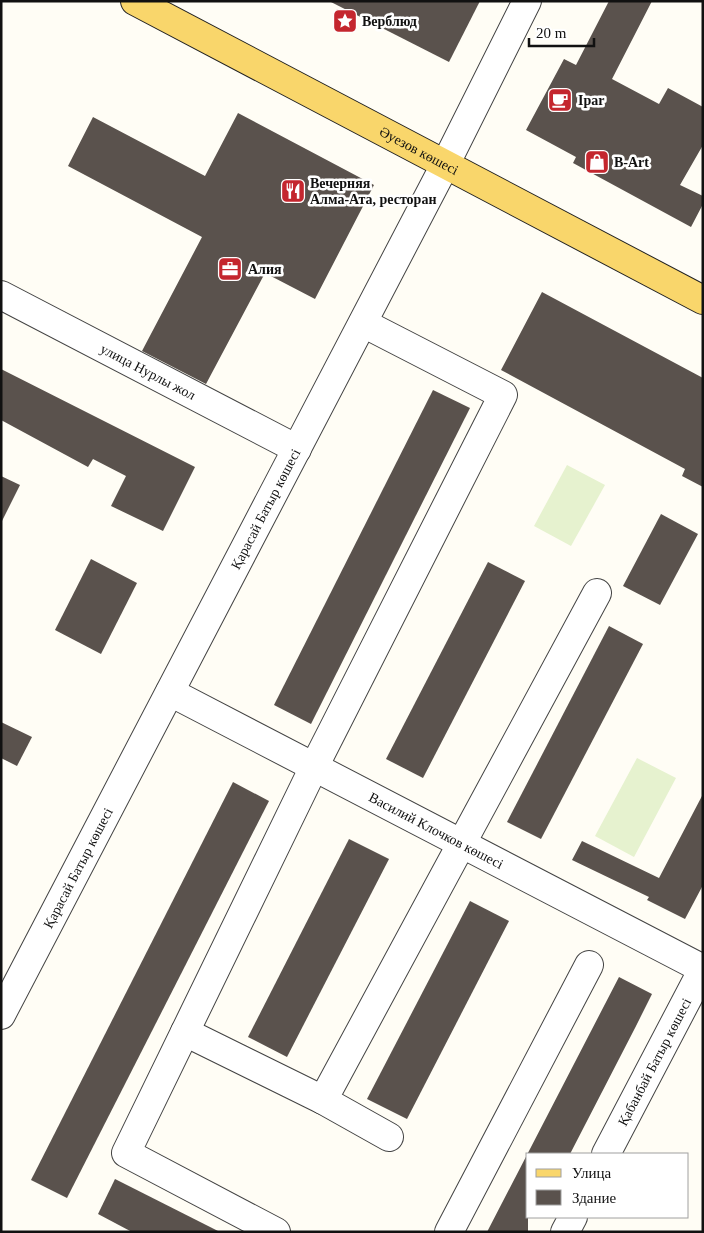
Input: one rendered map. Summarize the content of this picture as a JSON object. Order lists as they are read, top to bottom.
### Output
{
  "streets": {
    "main road": ["Әуезов көшесі"],
    "street": [
      "улица Нурлы жол",
      "Қарасай Батыр көшесі",
      "Василий Клочков көшесі",
      "Қабанбай Батыр көшесі"
    ]
  },
  "crossings": [
    ["Әуезов көшесі", "Қарасай Батыр көшесі"],
    ["улица Нурлы жол", "Қарасай Батыр көшесі"],
    ["Қарасай Батыр көшесі", "Василий Клочков көшесі"],
    ["Василий Клочков көшесі", "Қабанбай Батыр көшесі"]
  ],
  "places": {
    "place": ["Верблюд"],
    "cafe": ["Ipar"],
    "shop": ["B-Art"],
    "restaurant": ["Вечерняя Алма-Ата, ресторан"],
    "office": ["Алия"]
  },
  "legend": ["Улица", "Здание"],
  "scale_bar": "20 m"
}
